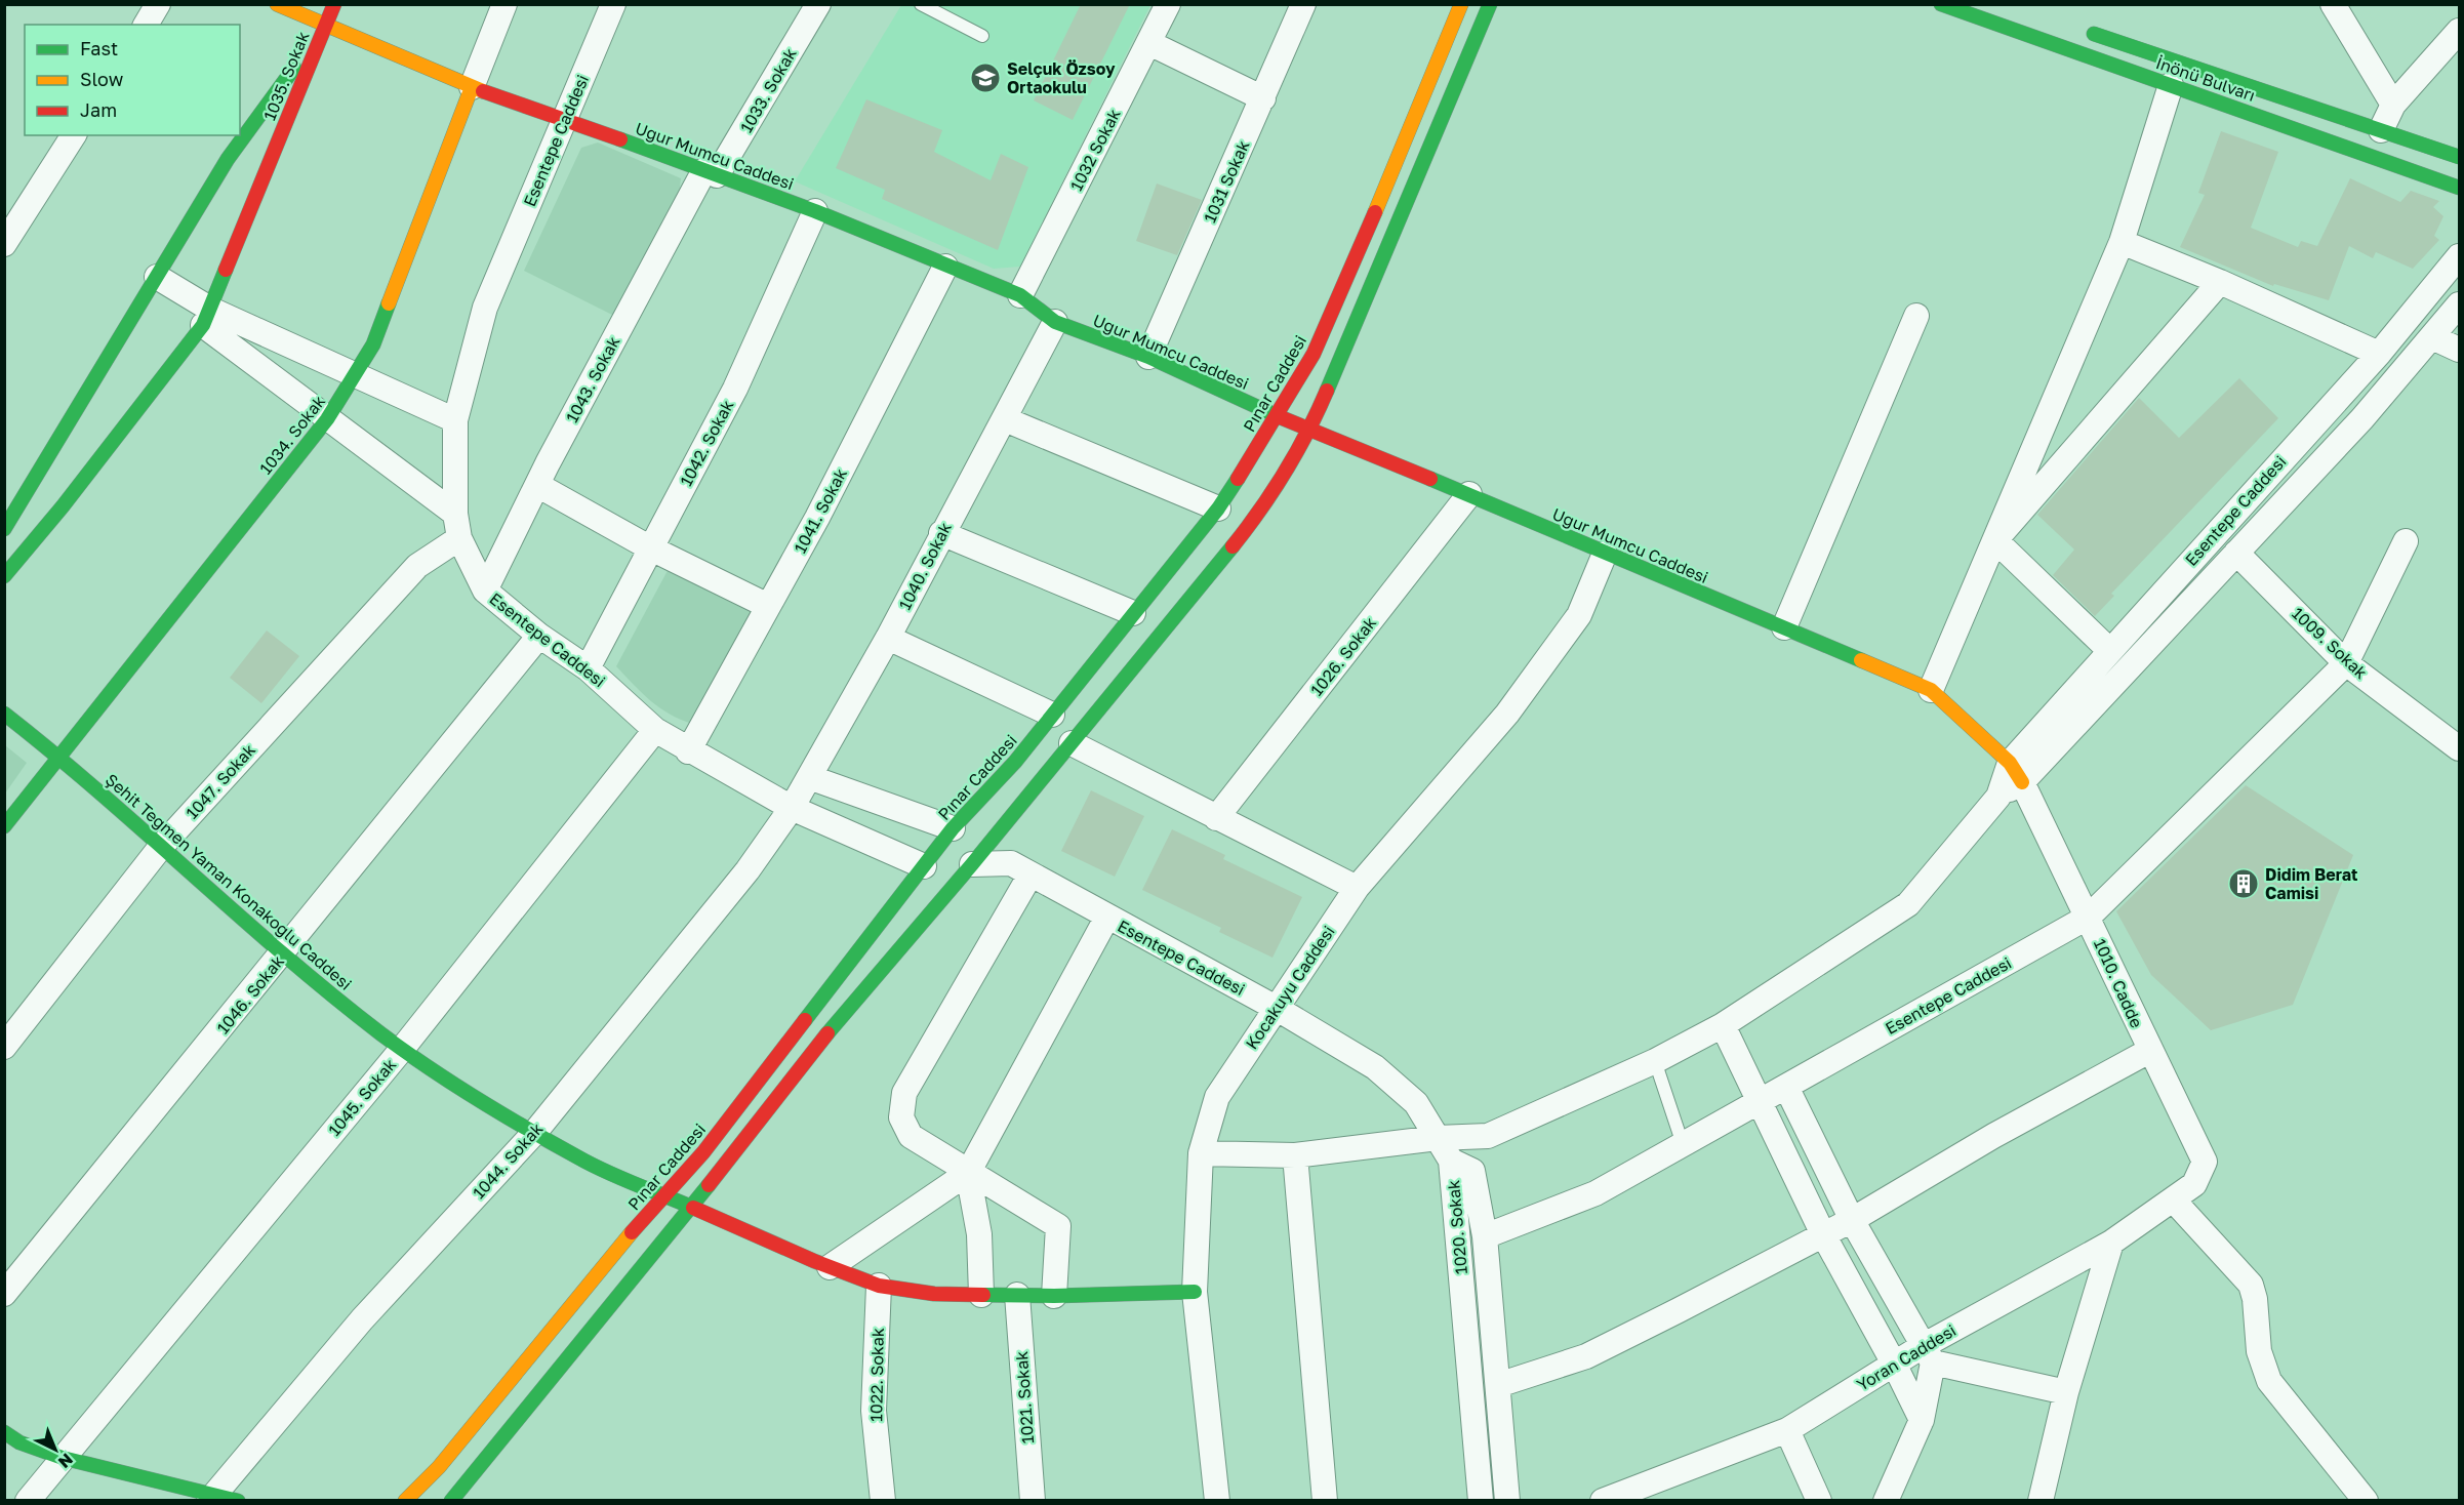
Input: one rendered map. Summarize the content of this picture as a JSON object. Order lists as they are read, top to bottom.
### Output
{
  "streets": {
    "street": [
      "1035. Sokak",
      "İnönü Bulvarı",
      "1033. Sokak",
      "Esentepe Caddesi",
      "1032 Sokak",
      "Uğur Mumcu Caddesi",
      "1031 Sokak",
      "1043. Sokak",
      "Pınar Caddesi",
      "1034. Sokak",
      "1042. Sokak",
      "1041. Sokak",
      "1040. Sokak",
      "1009. Sokak",
      "1026. Sokak",
      "1047. Sokak",
      "Şehit Teğmen Yaman Konakoğlu Caddesi",
      "1010. Cadde",
      "Kocakuyu Caddesi",
      "1046. Sokak",
      "1045. Sokak",
      "1044. Sokak",
      "1020. Sokak",
      "Yoran Caddesi",
      "1022. Sokak",
      "1021. Sokak"
    ]
  },
  "crossings": [
    ["1035. Sokak", "Uğur Mumcu Caddesi"],
    ["1033. Sokak", "Uğur Mumcu Caddesi"],
    ["1033. Sokak", "1043. Sokak"],
    ["Esentepe Caddesi", "Uğur Mumcu Caddesi"],
    ["Esentepe Caddesi", "1043. Sokak"],
    ["Esentepe Caddesi", "Pınar Caddesi"],
    ["Esentepe Caddesi", "1042. Sokak"],
    ["Esentepe Caddesi", "1041. Sokak"],
    ["Esentepe Caddesi", "1040. Sokak"],
    ["Esentepe Caddesi", "1009. Sokak"],
    ["Esentepe Caddesi", "1047. Sokak"],
    ["Esentepe Caddesi", "1010. Cadde"],
    ["Esentepe Caddesi", "Kocakuyu Caddesi"],
    ["Esentepe Caddesi", "1046. Sokak"],
    ["Esentepe Caddesi", "1045. Sokak"],
    ["Esentepe Caddesi", "1044. Sokak"],
    ["Esentepe Caddesi", "1020. Sokak"],
    ["1032 Sokak", "Uğur Mumcu Caddesi"],
    ["Uğur Mumcu Caddesi", "1031 Sokak"],
    ["Uğur Mumcu Caddesi", "1043. Sokak"],
    ["Uğur Mumcu Caddesi", "Pınar Caddesi"],
    ["Uğur Mumcu Caddesi", "1034. Sokak"],
    ["Uğur Mumcu Caddesi", "1042. Sokak"],
    ["Uğur Mumcu Caddesi", "1041. Sokak"],
    ["Uğur Mumcu Caddesi", "1040. Sokak"],
    ["Uğur Mumcu Caddesi", "1026. Sokak"],
    ["Uğur Mumcu Caddesi", "1010. Cadde"],
    ["Uğur Mumcu Caddesi", "Kocakuyu Caddesi"],
    ["Pınar Caddesi", "Şehit Teğmen Yaman Konakoğlu Caddesi"],
    ["1034. Sokak", "Şehit Teğmen Yaman Konakoğlu Caddesi"],
    ["1040. Sokak", "1044. Sokak"],
    ["1047. Sokak", "Şehit Teğmen Yaman Konakoğlu Caddesi"],
    ["Şehit Teğmen Yaman Konakoğlu Caddesi", "Kocakuyu Caddesi"],
    ["Şehit Teğmen Yaman Konakoğlu Caddesi", "1046. Sokak"],
    ["Şehit Teğmen Yaman Konakoğlu Caddesi", "1045. Sokak"],
    ["Şehit Teğmen Yaman Konakoğlu Caddesi", "1044. Sokak"],
    ["Şehit Teğmen Yaman Konakoğlu Caddesi", "1022. Sokak"],
    ["Şehit Teğmen Yaman Konakoğlu Caddesi", "1021. Sokak"],
    ["1010. Cadde", "Yoran Caddesi"]
  ],
  "places": {
    "school or university": ["Selçuk Özsoy Ortaokulu"],
    "building": ["Didim Berat Camisi"]
  },
  "legend": ["Fast", "Slow", "Jam"],
  "north": "bottom right"
}
